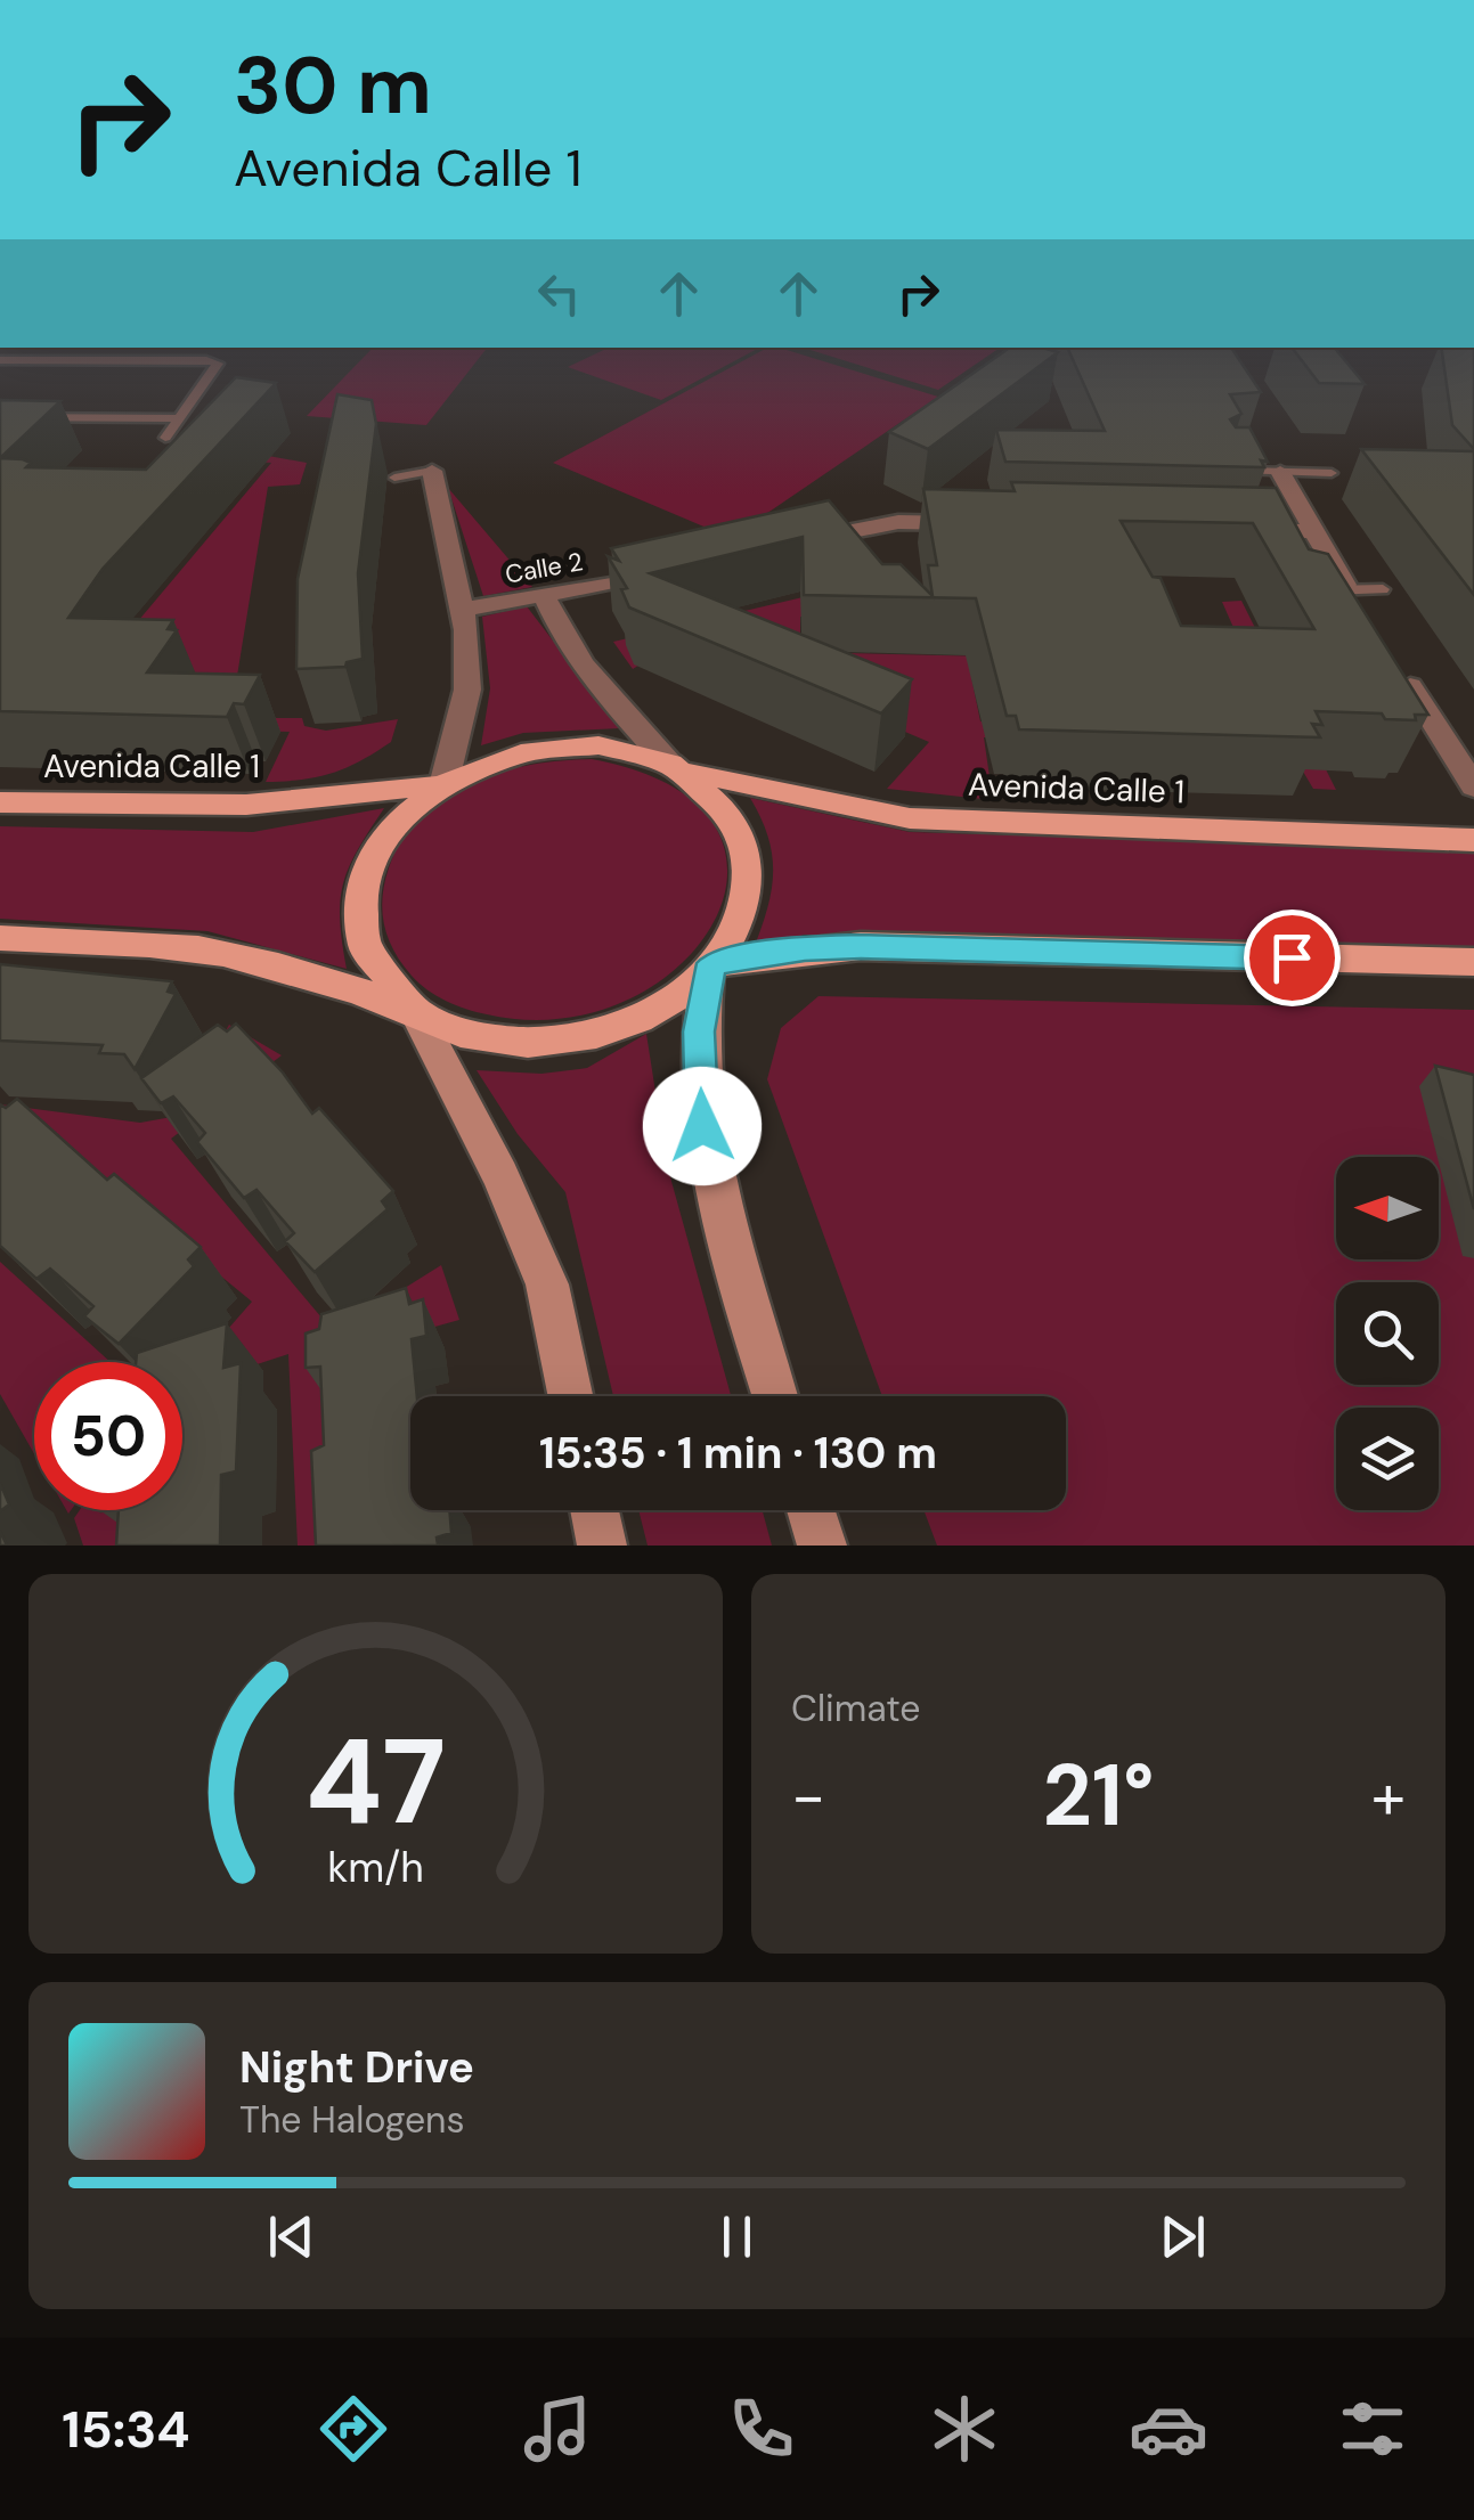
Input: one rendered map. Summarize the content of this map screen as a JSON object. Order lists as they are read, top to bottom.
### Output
{
  "streets": {
    "main road": ["Avenida Calle 1"],
    "street": ["Calle 2"]
  },
  "north": "left",
  "page": {
    "turn": ["30 m", "Avenida Calle 1"],
    "limit": "50",
    "trip": "15:35 · 1 min · 130 m",
    "tile": "Climate",
    "heat": ["−", "21°", "+"],
    "song": ["Night Drive", "The Halogens"],
    "tabs": "15:34",
    "gauge": ["47", "km/h"]
  }
}
